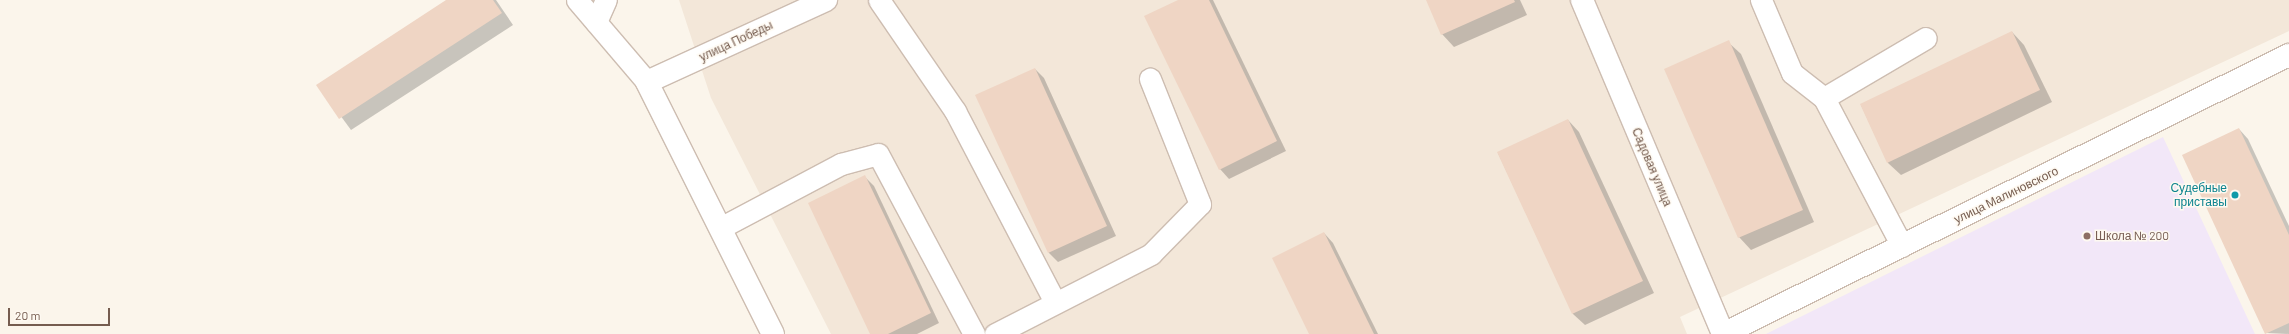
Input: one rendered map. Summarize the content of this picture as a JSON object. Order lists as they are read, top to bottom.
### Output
{
  "streets": {
    "street": ["улица Победы", "Садовая улица", "улица Малиновского"]
  },
  "crossings": [
    ["Садовая улица", "улица Малиновского"]
  ],
  "places": ["Судебные приставы", "Школа № 200"],
  "scale_bar": "20 m"
}
